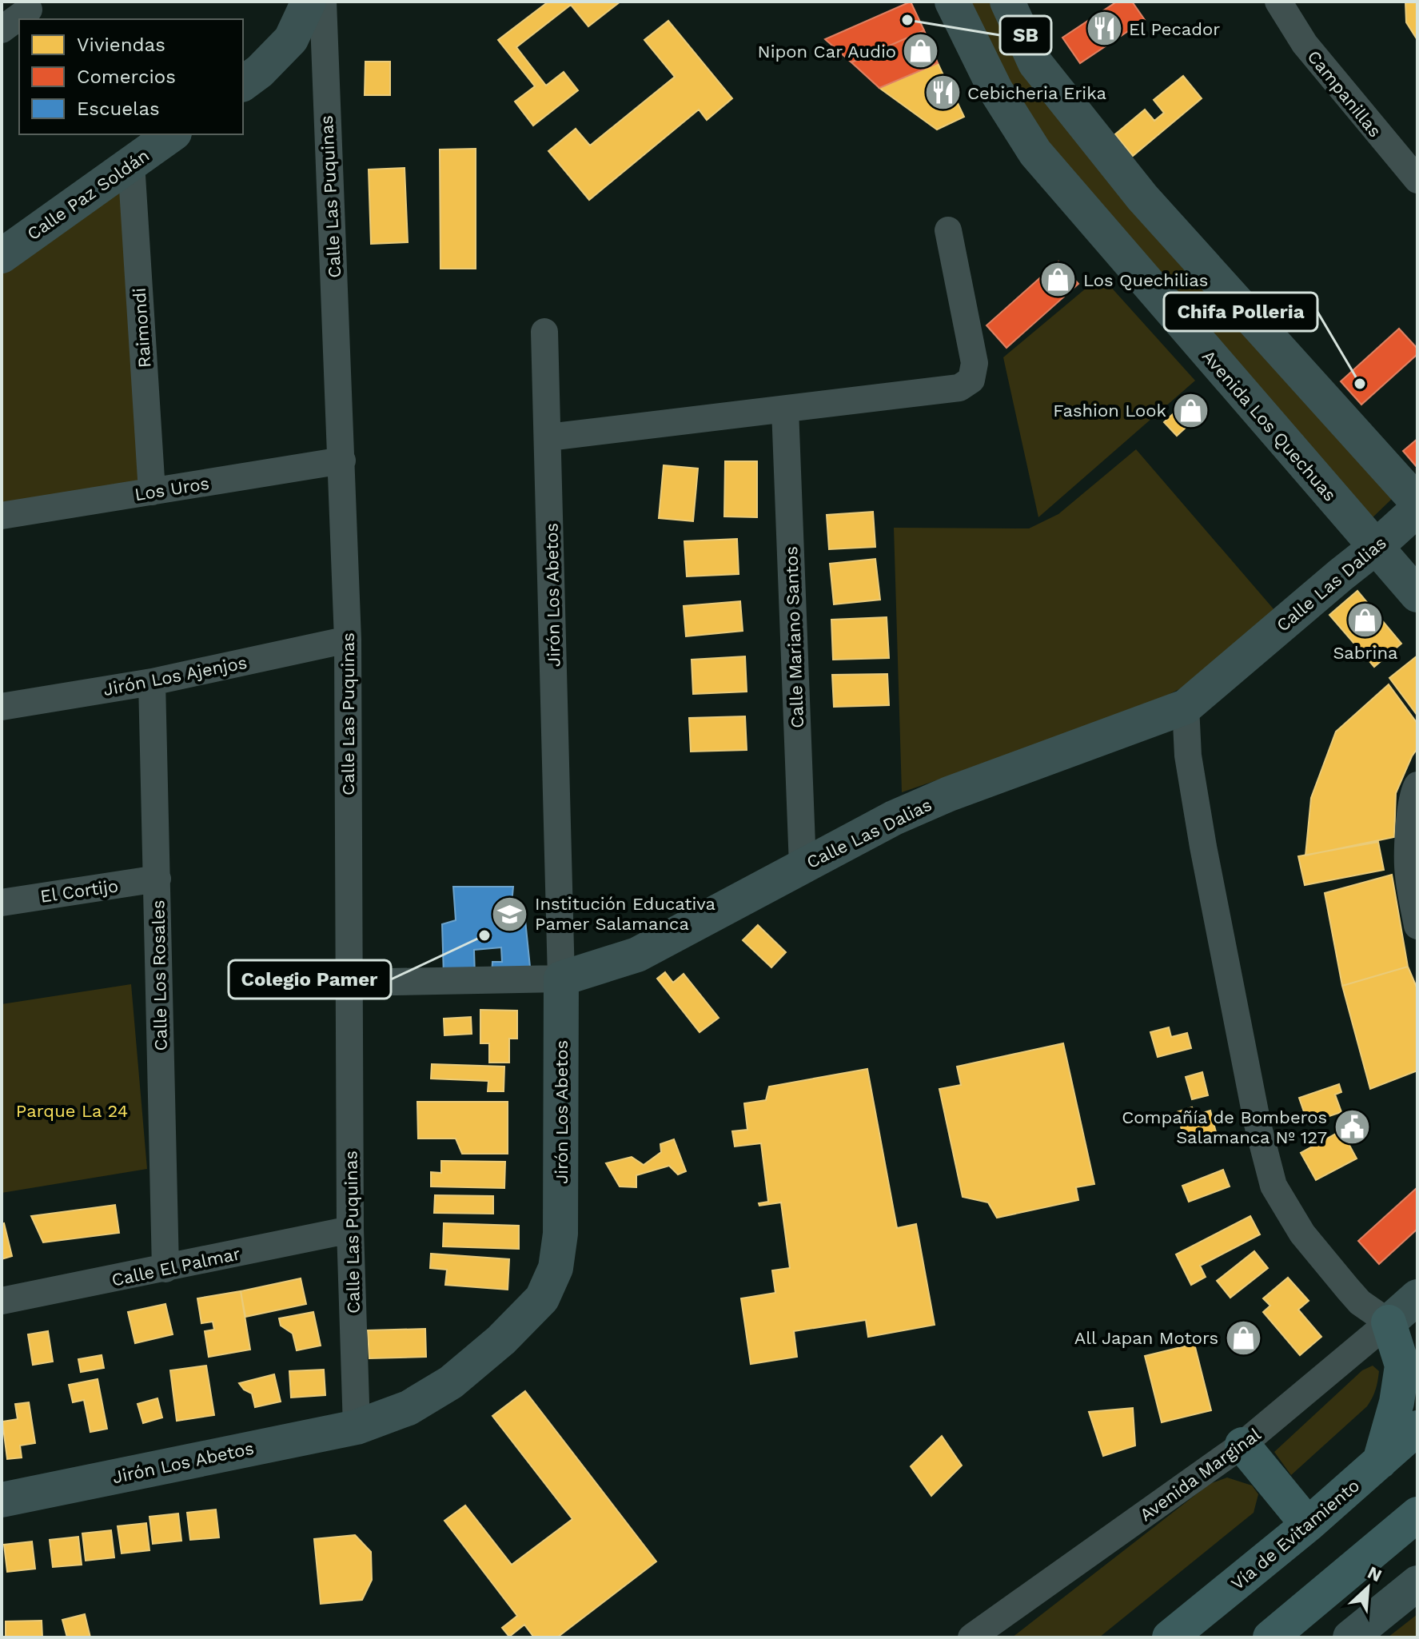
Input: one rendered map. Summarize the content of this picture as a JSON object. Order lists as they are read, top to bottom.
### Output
{
  "streets": {
    "highway": ["Vía de Evitamiento"],
    "street": [
      "Campanillas",
      "Calle Paz Soldán",
      "Calle Las Puquinas",
      "Raimondi",
      "Avenida Los Quechuas",
      "Los Uros",
      "Calle Las Dalias",
      "Jirón Los Abetos",
      "Calle Mariano Santos",
      "Jirón Los Ajenjos",
      "El Cortijo",
      "Calle Los Rosales",
      "Calle El Palmar",
      "Avenida Marginal"
    ]
  },
  "crossings": [
    ["Calle Paz Soldán", "Raimondi"],
    ["Calle Las Puquinas", "Los Uros"],
    ["Calle Las Puquinas", "Jirón Los Abetos"],
    ["Calle Las Puquinas", "Jirón Los Ajenjos"],
    ["Calle Las Puquinas", "Calle El Palmar"],
    ["Raimondi", "Los Uros"],
    ["Avenida Los Quechuas", "Calle Las Dalias"],
    ["Calle Las Dalias", "Jirón Los Abetos"],
    ["Calle Las Dalias", "Calle Mariano Santos"],
    ["Jirón Los Ajenjos", "Calle Los Rosales"],
    ["El Cortijo", "Calle Los Rosales"],
    ["Calle Los Rosales", "Calle El Palmar"]
  ],
  "parks": ["Parque La 24"],
  "places": {
    "other": ["SB", "Chifa Polleria", "Colegio Pamer"],
    "restaurant": ["El Pecador", "Cebicheria Erika"],
    "shop": [
      "Nipon Car Audio",
      "Los Quechilias",
      "Fashion Look",
      "Sabrina",
      "All Japan Motors"
    ],
    "school or university": ["Institución Educativa Pamer Salamanca"],
    "public building": ["Compañía de Bomberos Salamanca Nº 127"]
  },
  "legend": ["Viviendas", "Comercios", "Escuelas"],
  "north": "top right"
}
